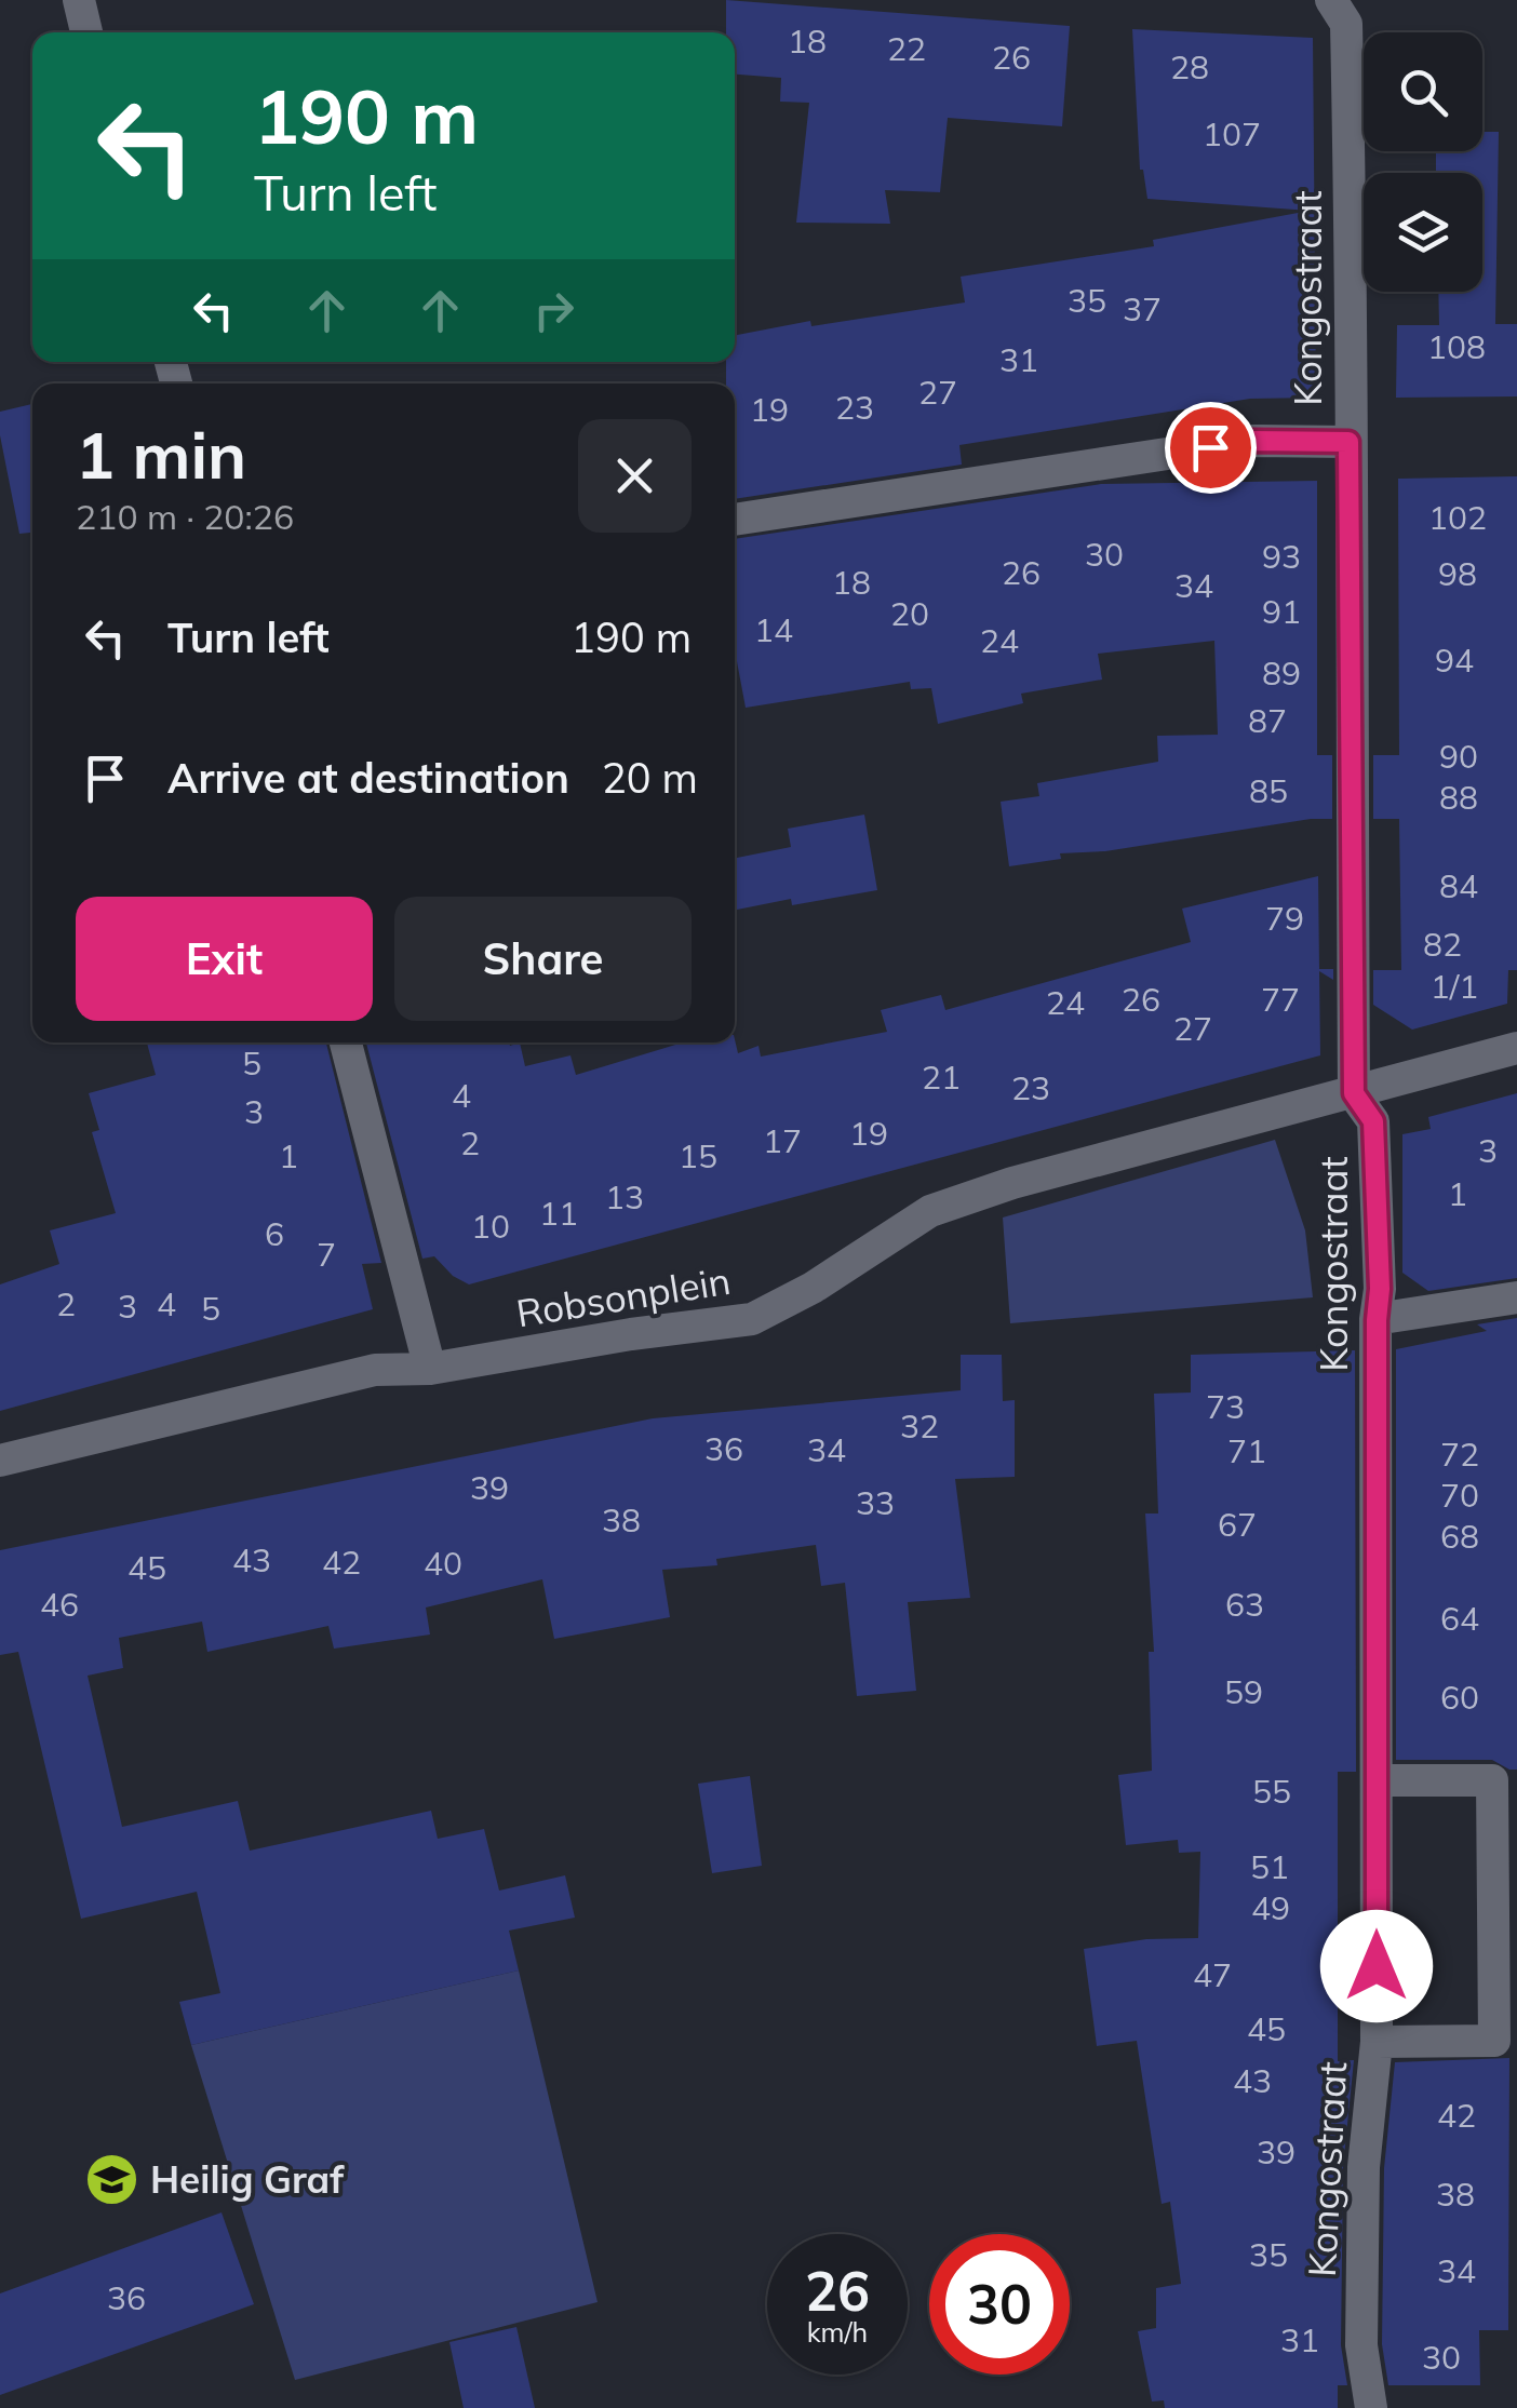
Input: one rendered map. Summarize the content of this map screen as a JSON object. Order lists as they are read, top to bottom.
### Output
{
  "streets": {
    "street": ["Kongostraat", "Robsonplein"]
  },
  "crossings": [
    ["Kongostraat", "Robsonplein"]
  ],
  "places": {
    "school or university": ["Heilig Graf"]
  },
  "house_numbers": [
    "18",
    "22",
    "26",
    "28",
    "107",
    "35",
    "37",
    "108",
    "31",
    "27",
    "23",
    "19",
    "102",
    "30",
    "93",
    "26",
    "98",
    "18",
    "34",
    "91",
    "20",
    "14",
    "24",
    "94",
    "89",
    "87",
    "90",
    "85",
    "88",
    "84",
    "79",
    "82",
    "1/1",
    "26",
    "77",
    "24",
    "27",
    "5",
    "21",
    "23",
    "4",
    "3",
    "19",
    "17",
    "2",
    "3",
    "1",
    "15",
    "1",
    "13",
    "11",
    "10",
    "6",
    "7",
    "2",
    "4",
    "3",
    "5",
    "73",
    "32",
    "36",
    "34",
    "71",
    "72",
    "39",
    "70",
    "33",
    "38",
    "67",
    "68",
    "43",
    "42",
    "40",
    "45",
    "46",
    "63",
    "64",
    "59",
    "60",
    "55",
    "51",
    "49",
    "47",
    "45",
    "43",
    "42",
    "39",
    "38",
    "35",
    "34",
    "36",
    "31",
    "30"
  ],
  "page": {
    "turn": ["190 m", "Turn left"],
    "heading": ["1 min", "210 m · 20:26"],
    "list": [
      {
        "name": "Turn left",
        "value": "190 m"
      },
      {
        "name": "Arrive at destination",
        "value": "20 m"
      }
    ],
    "buttons": ["Exit", "Share"],
    "speed": "26 km/h",
    "limit": "30"
  }
}
